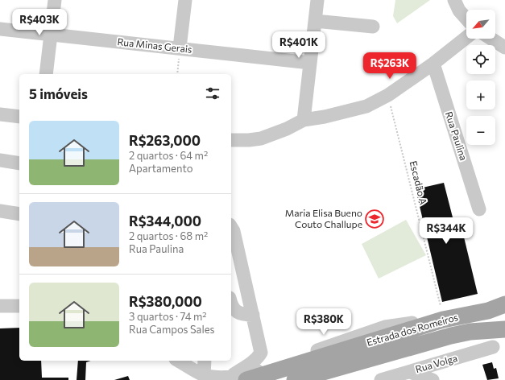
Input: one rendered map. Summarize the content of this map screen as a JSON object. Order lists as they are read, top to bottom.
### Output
{
  "streets": {
    "main road": ["Estrada dos Romeiros"],
    "street": ["Rua Minas Gerais", "Rua Paulina", "Rua Volga"],
    "path": ["Escadão A"]
  },
  "crossings": [
    ["Escadão A", "Estrada dos Romeiros"]
  ],
  "places": {
    "school or university": ["Maria Elisa Bueno Couto Challupe"]
  },
  "north": "bottom left",
  "page": {
    "price": [
      "R$403K",
      "R$401K",
      "R$263K",
      "R$344K",
      "R$380K"
    ],
    "map_buttons": ["+", "−"],
    "heading": "5 imóveis",
    "list": [
      {
        "name": "R$263,000",
        "note": "2 quartos · 64 m² · Apartamento"
      },
      {
        "name": "R$344,000",
        "note": "2 quartos · 68 m² · Rua Paulina"
      },
      {
        "name": "R$380,000",
        "note": "3 quartos · 74 m² · Rua Campos Sales"
      }
    ]
  }
}
